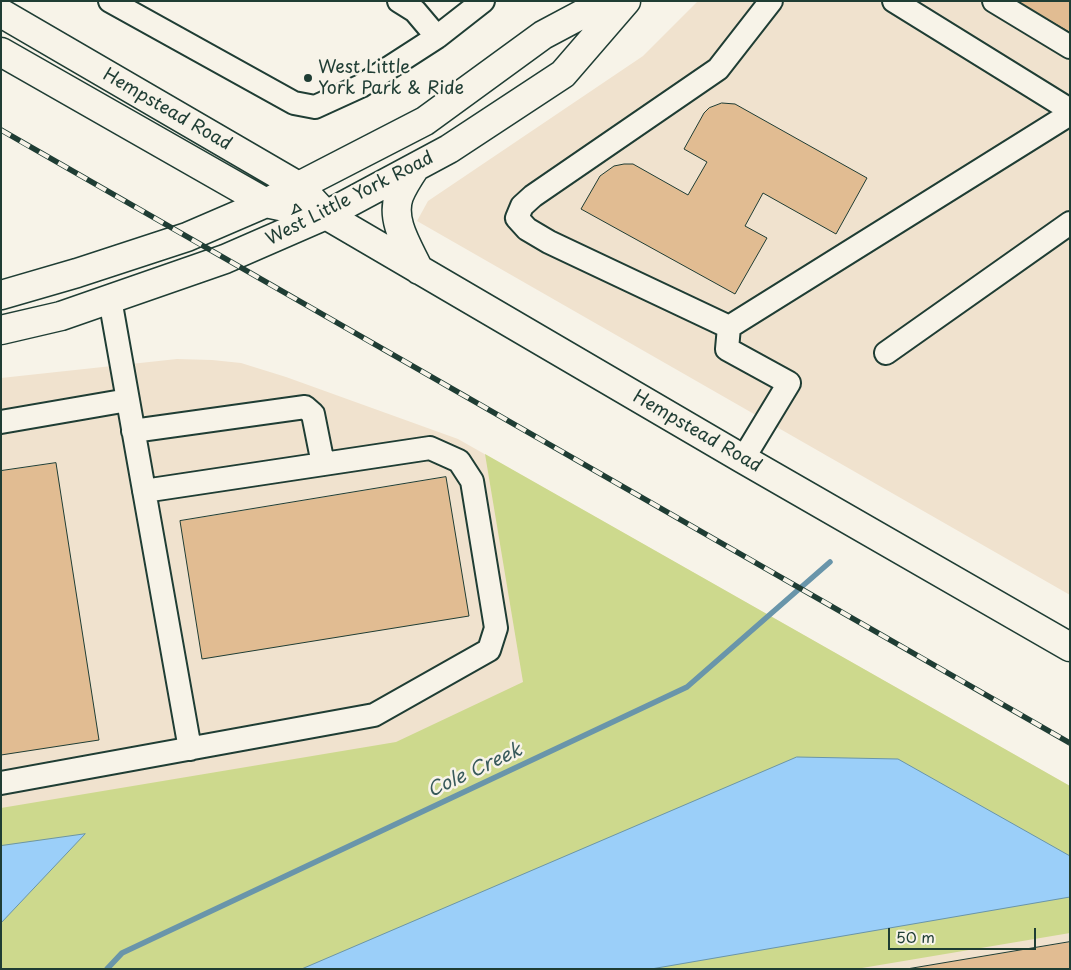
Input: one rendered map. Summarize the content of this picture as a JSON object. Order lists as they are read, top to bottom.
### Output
{
  "streets": {
    "main road": ["Hempstead Road", "West Little York Road"]
  },
  "crossings": [
    ["Hempstead Road", "West Little York Road"]
  ],
  "water": ["Cole Creek"],
  "places": ["West Little York Park & Ride"],
  "scale_bar": "50 m"
}
